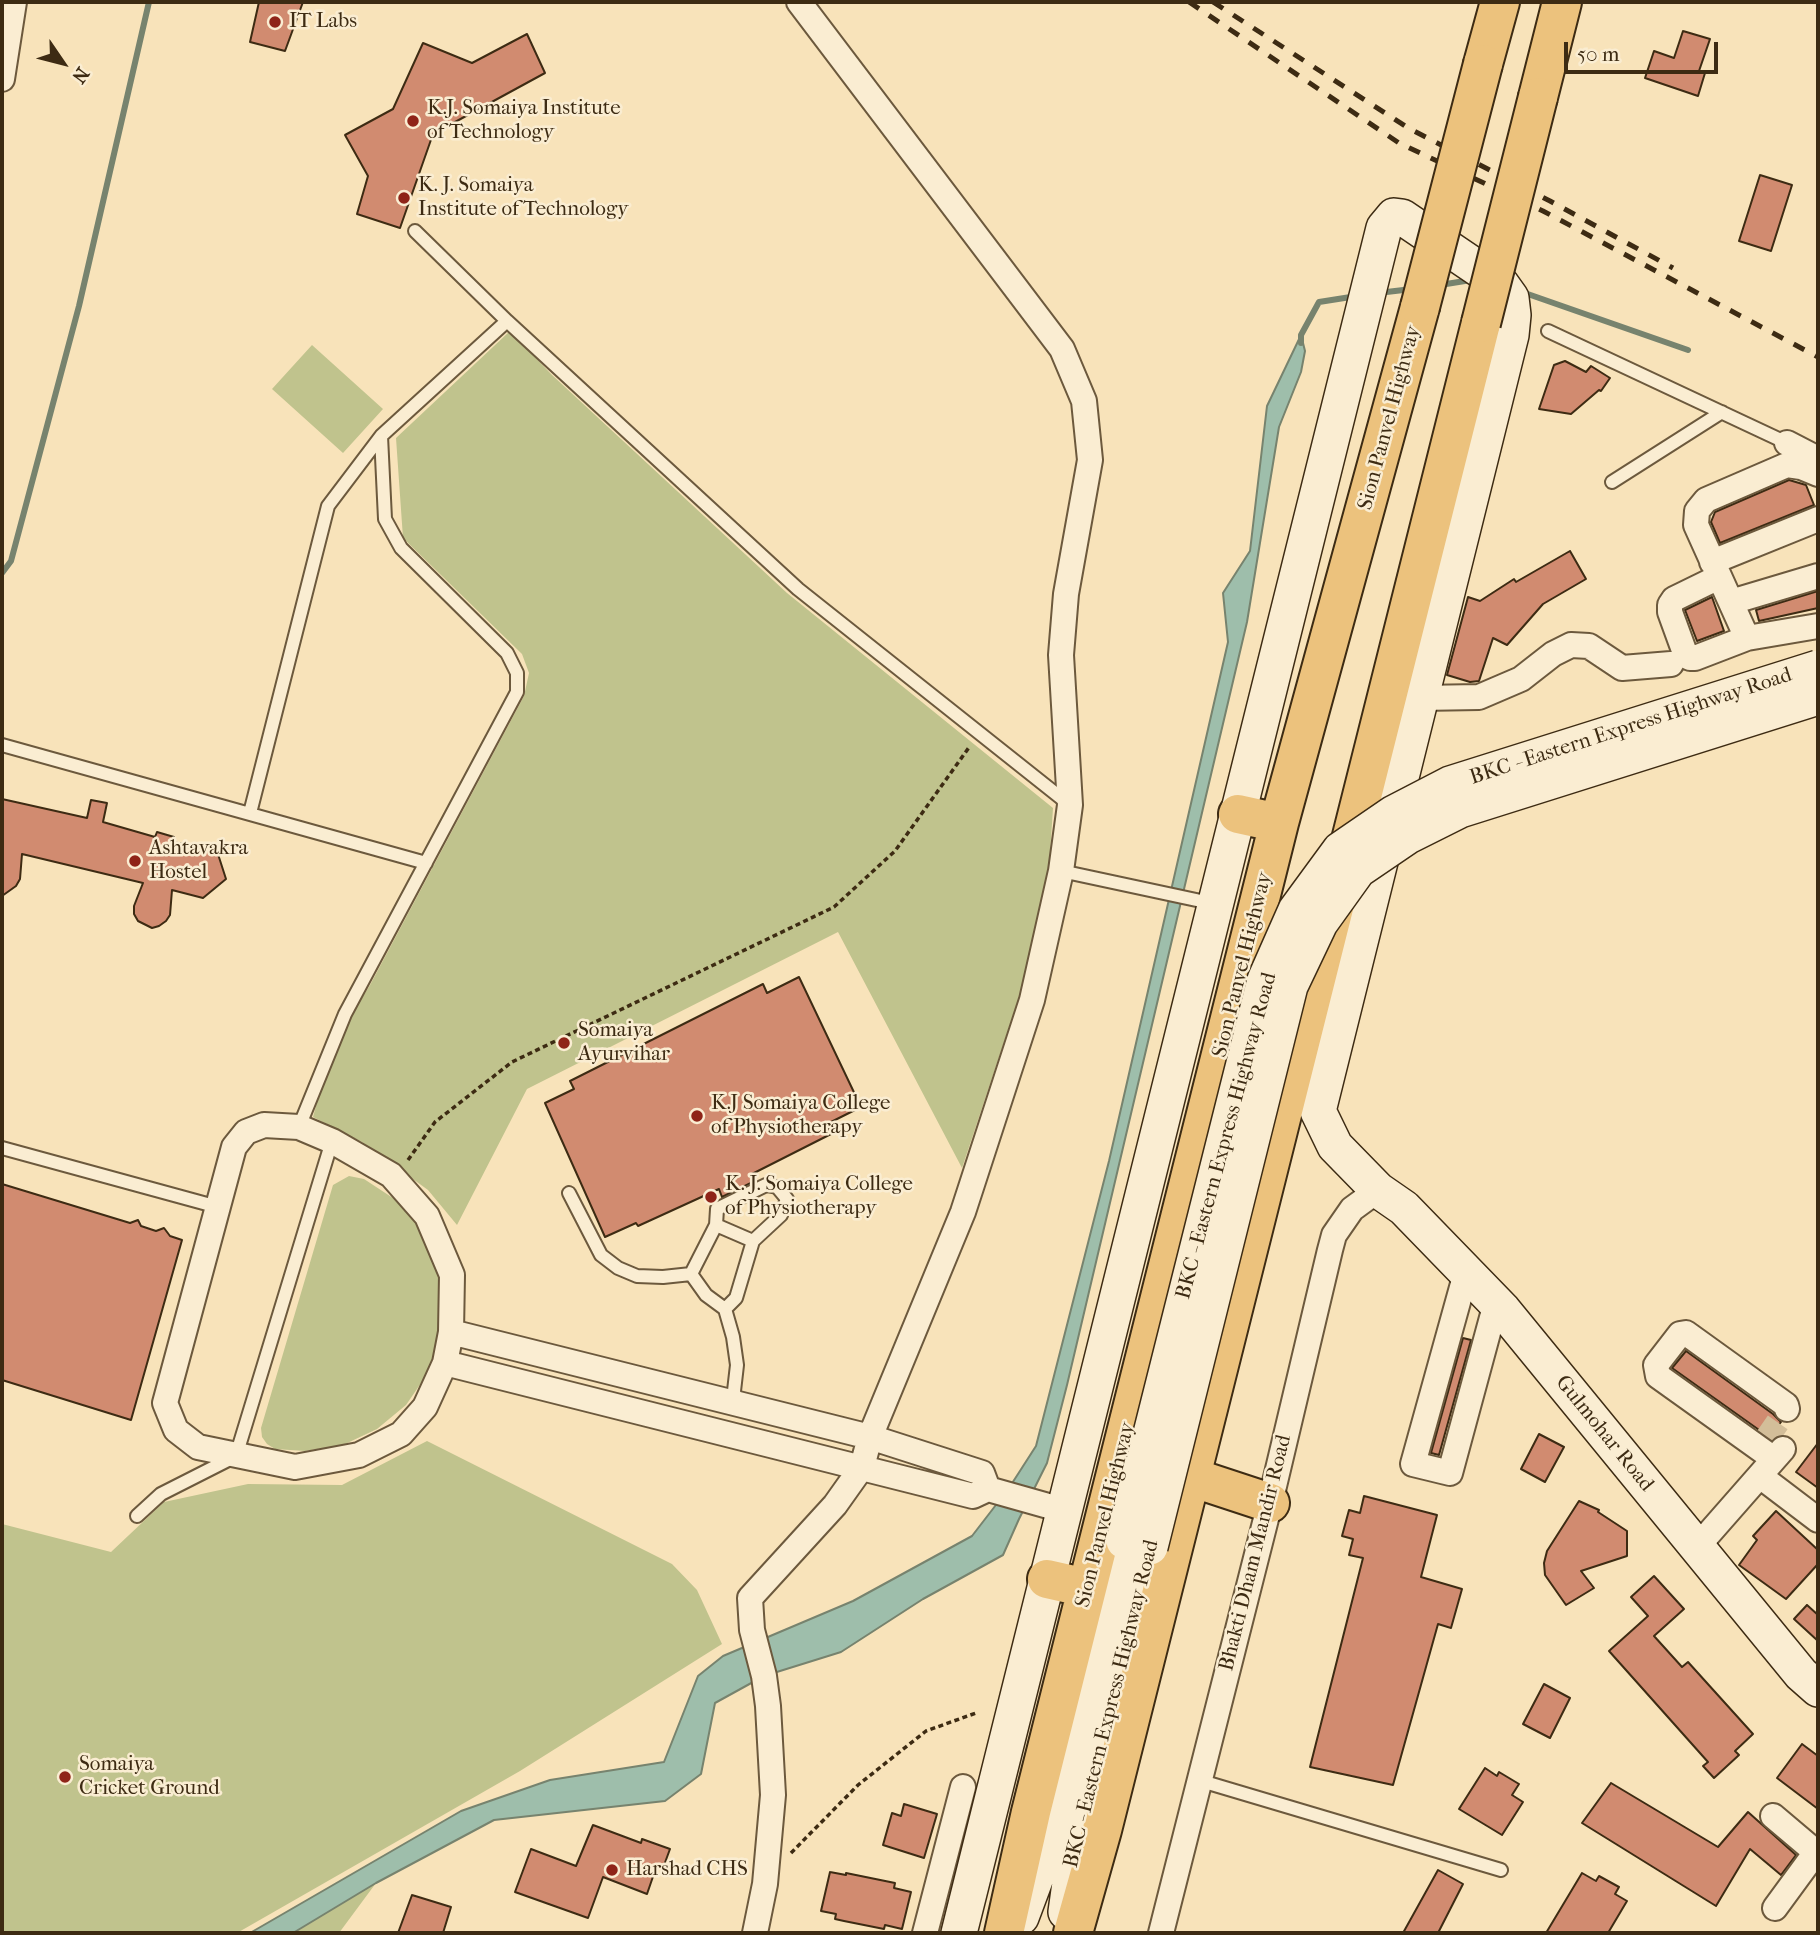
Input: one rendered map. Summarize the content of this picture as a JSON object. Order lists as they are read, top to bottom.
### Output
{
  "streets": {
    "highway": ["Sion Panvel Highway"],
    "street": ["BKC - Eastern Express Highway Road", "Gulmohar Road", "Bhakti Dham Mandir Road"]
  },
  "crossings": [
    ["Gulmohar Road", "Bhakti Dham Mandir Road"]
  ],
  "places": [
    "IT Labs",
    "K.J. Somaiya Institute of Technology",
    "K. J. Somaiya Institute of Technology",
    "Ashtavakra Hostel",
    "Somaiya Ayurvihar",
    "K.J Somaiya College of Physiotherapy",
    "K. J. Somaiya College of Physiotherapy",
    "Somaiya Cricket Ground",
    "Harshad CHS"
  ],
  "scale_bar": "50 m",
  "north": "bottom right"
}
